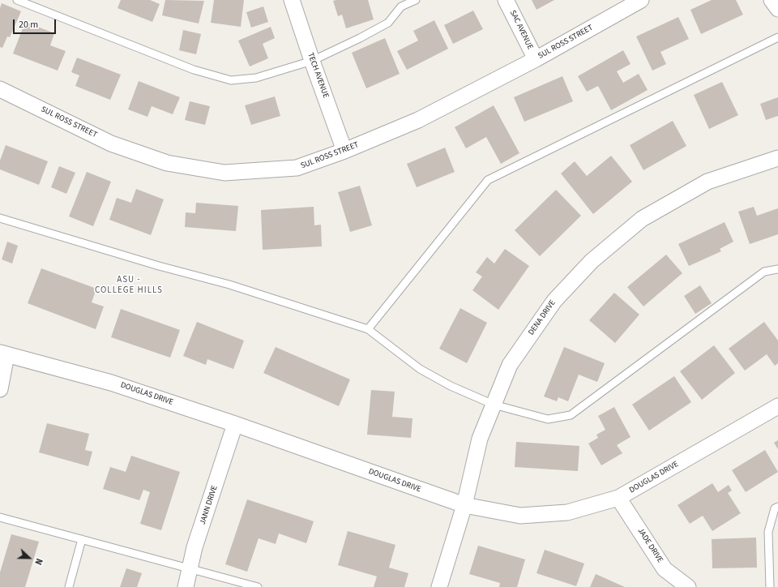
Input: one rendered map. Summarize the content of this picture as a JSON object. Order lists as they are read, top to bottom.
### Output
{
  "streets": {
    "street": [
      "SAC AVENUE",
      "SUL ROSS STREET",
      "TECH AVENUE",
      "DENA DRIVE",
      "DOUGLAS DRIVE",
      "JANN DRIVE",
      "JADE DRIVE"
    ]
  },
  "crossings": [
    ["SAC AVENUE", "SUL ROSS STREET"],
    ["SUL ROSS STREET", "TECH AVENUE"],
    ["DENA DRIVE", "DOUGLAS DRIVE"],
    ["DOUGLAS DRIVE", "JANN DRIVE"],
    ["DOUGLAS DRIVE", "JADE DRIVE"]
  ],
  "districts": ["ASU - COLLEGE HILLS"],
  "scale_bar": "20 m",
  "north": "right"
}
